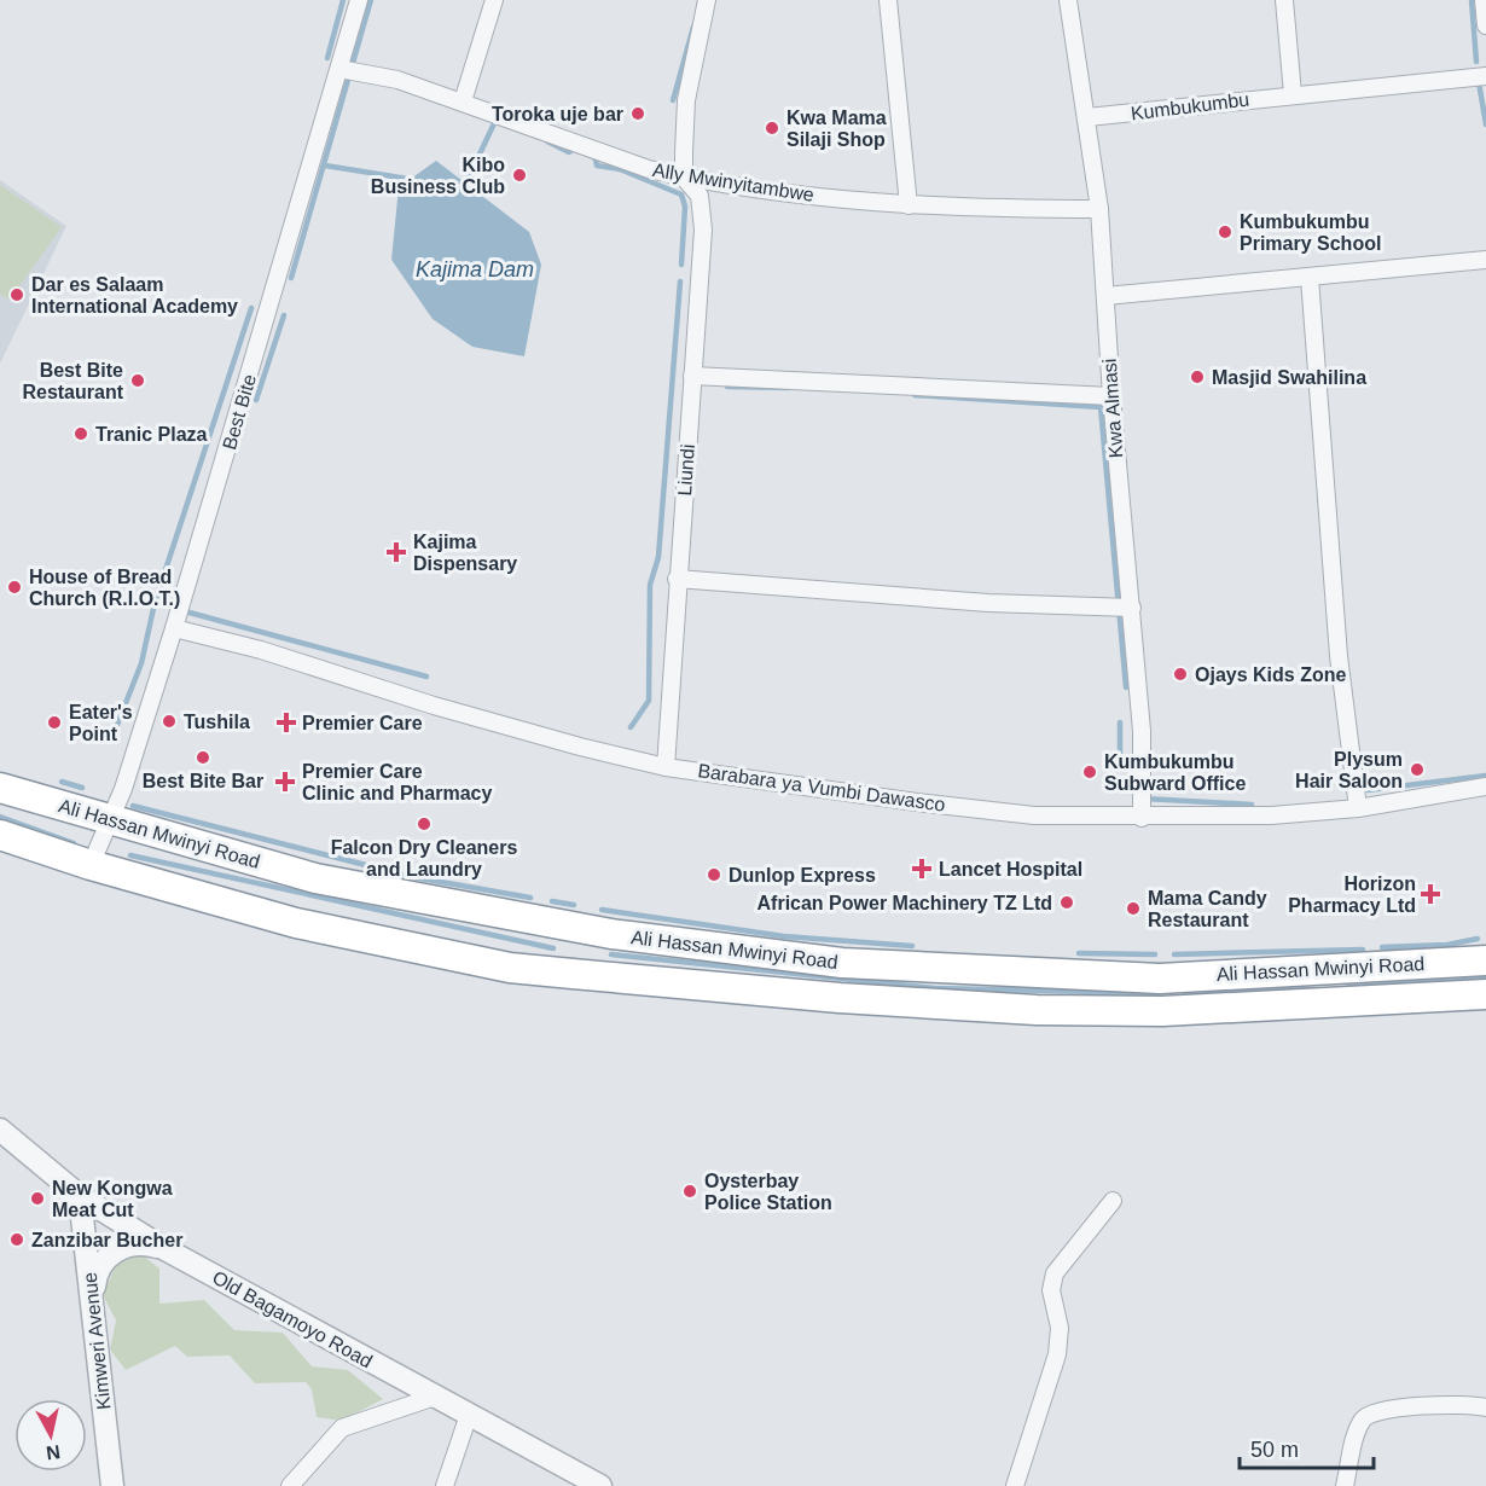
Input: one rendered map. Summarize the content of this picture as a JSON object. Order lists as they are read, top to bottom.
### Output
{
  "streets": {
    "highway": ["Ali Hassan Mwinyi Road"],
    "street": [
      "Kumbukumbu",
      "Ally Mwinyitambwe",
      "Kwa Almasi",
      "Best Bite",
      "Liundi",
      "Barabara ya Vumbi Dawasco",
      "Old Bagamoyo Road",
      "Kimweri Avenue"
    ]
  },
  "crossings": [
    ["Kumbukumbu", "Kwa Almasi"],
    ["Ally Mwinyitambwe", "Kwa Almasi"],
    ["Ally Mwinyitambwe", "Best Bite"],
    ["Ally Mwinyitambwe", "Liundi"],
    ["Kwa Almasi", "Barabara ya Vumbi Dawasco"],
    ["Best Bite", "Barabara ya Vumbi Dawasco"],
    ["Best Bite", "Ali Hassan Mwinyi Road"],
    ["Liundi", "Barabara ya Vumbi Dawasco"],
    ["Old Bagamoyo Road", "Kimweri Avenue"]
  ],
  "water": ["Kajima Dam"],
  "places": {
    "other": [
      "Toroka uje bar",
      "Kwa Mama Silaji Shop",
      "Kibo Business Club",
      "Kumbukumbu Primary School",
      "Dar es Salaam International Academy",
      "Masjid Swahilina",
      "Best Bite Restaurant",
      "Tranic Plaza",
      "House of Bread Church (R.I.O.T.)",
      "Ojays Kids Zone",
      "Tushila",
      "Eater's Point",
      "Best Bite Bar",
      "Plysum Hair Saloon",
      "Kumbukumbu Subward Office",
      "Falcon Dry Cleaners and Laundry",
      "Dunlop Express",
      "African Power Machinery TZ Ltd",
      "Mama Candy Restaurant",
      "Oysterbay Police Station",
      "New Kongwa Meat Cut",
      "Zanzibar Bucher"
    ],
    "health": [
      "Kajima Dispensary",
      "Premier Care",
      "Premier Care Clinic and Pharmacy",
      "Lancet Hospital",
      "Horizon Pharmacy Ltd"
    ]
  },
  "scale_bar": "50 m",
  "north": "bottom"
}
